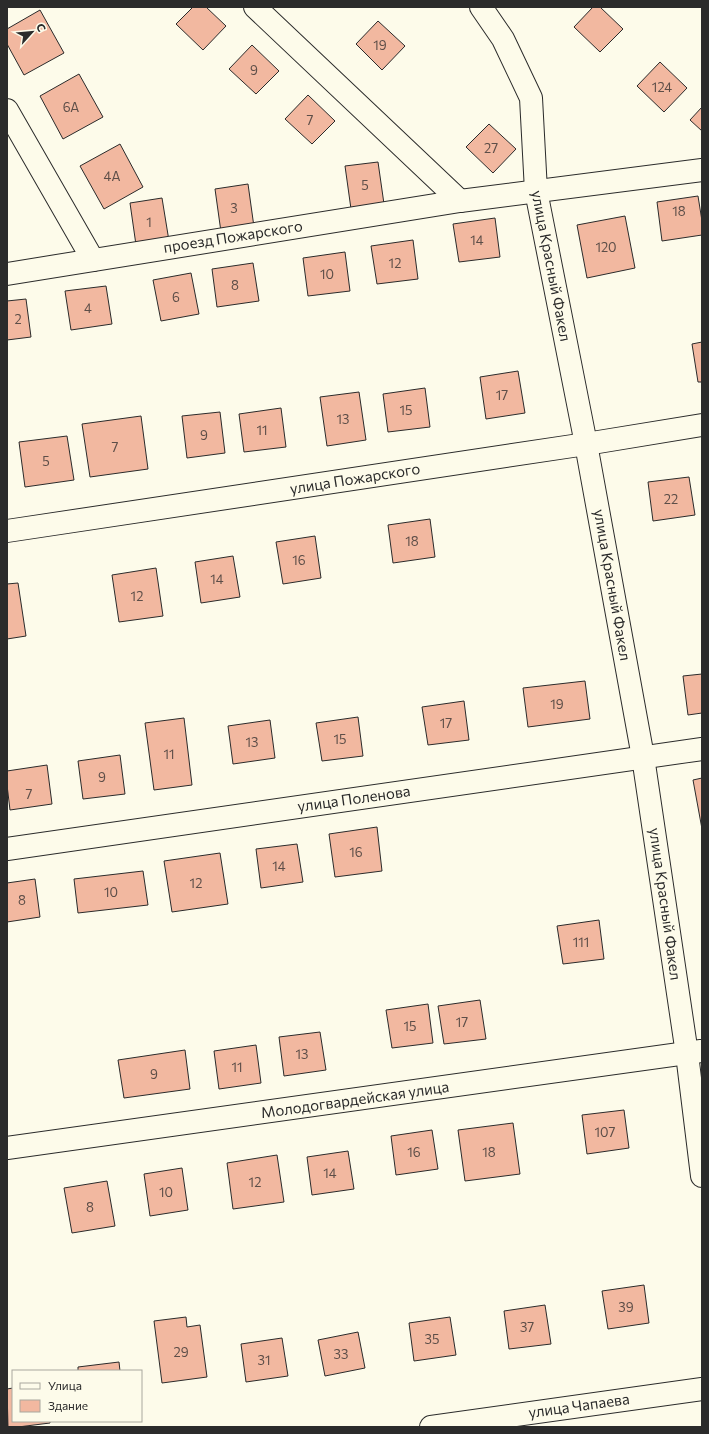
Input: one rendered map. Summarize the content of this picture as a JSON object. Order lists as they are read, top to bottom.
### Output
{
  "streets": {
    "street": [
      "проезд Пожарского",
      "улица Красный Факел",
      "улица Пожарского",
      "улица Поленова",
      "Молодогвардейская улица",
      "улица Чапаева"
    ]
  },
  "crossings": [
    ["проезд Пожарского", "улица Красный Факел"],
    ["улица Красный Факел", "улица Пожарского"],
    ["улица Красный Факел", "улица Поленова"],
    ["улица Красный Факел", "Молодогвардейская улица"]
  ],
  "house_numbers": [
    "19",
    "9",
    "124",
    "6А",
    "7",
    "27",
    "4А",
    "5",
    "3",
    "18",
    "1",
    "14",
    "120",
    "12",
    "10",
    "8",
    "6",
    "4",
    "2",
    "17",
    "15",
    "13",
    "11",
    "9",
    "7",
    "5",
    "22",
    "18",
    "16",
    "14",
    "12",
    "19",
    "17",
    "15",
    "13",
    "11",
    "9",
    "7",
    "16",
    "14",
    "12",
    "10",
    "8",
    "111",
    "17",
    "15",
    "13",
    "11",
    "9",
    "107",
    "16",
    "18",
    "14",
    "12",
    "10",
    "8",
    "39",
    "37",
    "35",
    "29",
    "33",
    "31"
  ],
  "legend": ["Улица", "Здание"],
  "north": "top right"
}
